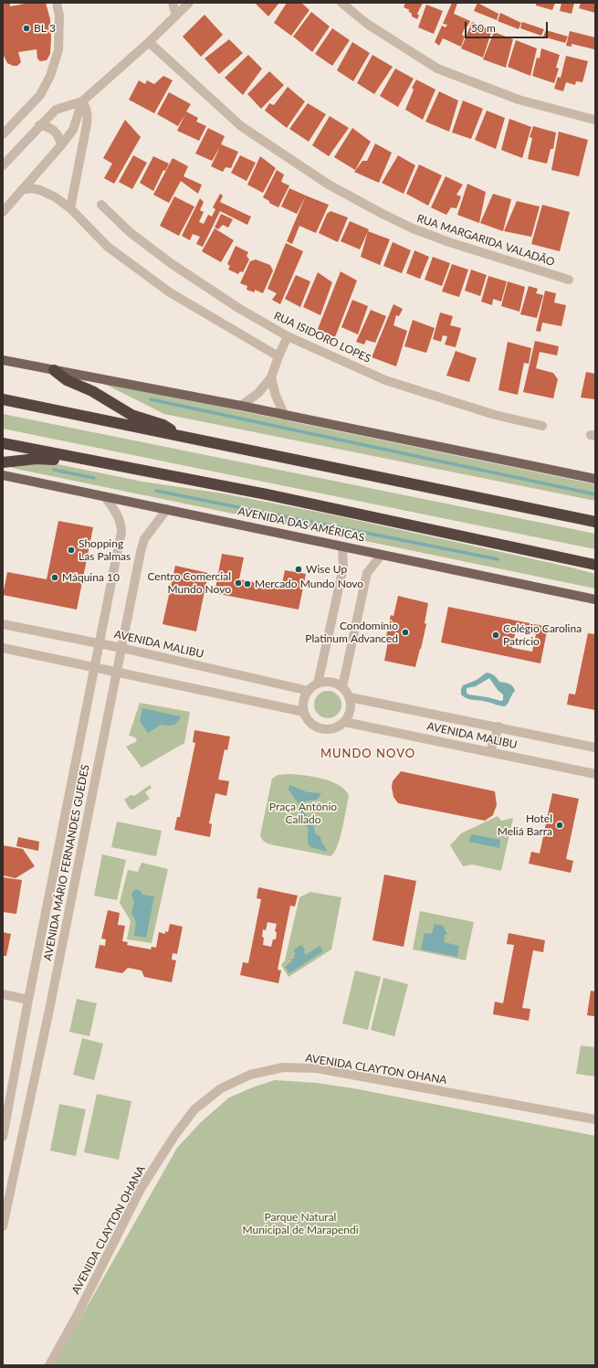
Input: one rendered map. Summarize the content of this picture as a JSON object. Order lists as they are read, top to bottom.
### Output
{
  "streets": {
    "highway": ["AVENIDA DAS AMÉRICAS"],
    "street": [
      "RUA MARGARIDA VALADÃO",
      "RUA ISIDORO LOPES",
      "AVENIDA MALIBU",
      "AVENIDA MÁRIO FERNANDES GUEDES",
      "AVENIDA CLAYTON OHANA"
    ]
  },
  "crossings": [
    ["AVENIDA DAS AMÉRICAS", "AVENIDA MÁRIO FERNANDES GUEDES"],
    ["AVENIDA MALIBU", "AVENIDA MÁRIO FERNANDES GUEDES"]
  ],
  "districts": ["MUNDO NOVO"],
  "parks": ["Praça Antônio Callado", "Parque Natural Municipal de Marapendi"],
  "places": [
    "BL 3",
    "Shopping Las Palmas",
    "Wise Up",
    "Máquina 10",
    "Centro Comercial Mundo Novo",
    "Mercado Mundo Novo",
    "Condomínio Platinum Advanced",
    "Colégio Carolina Patrício",
    "Hotel Meliá Barra"
  ],
  "scale_bar": "50 m"
}
